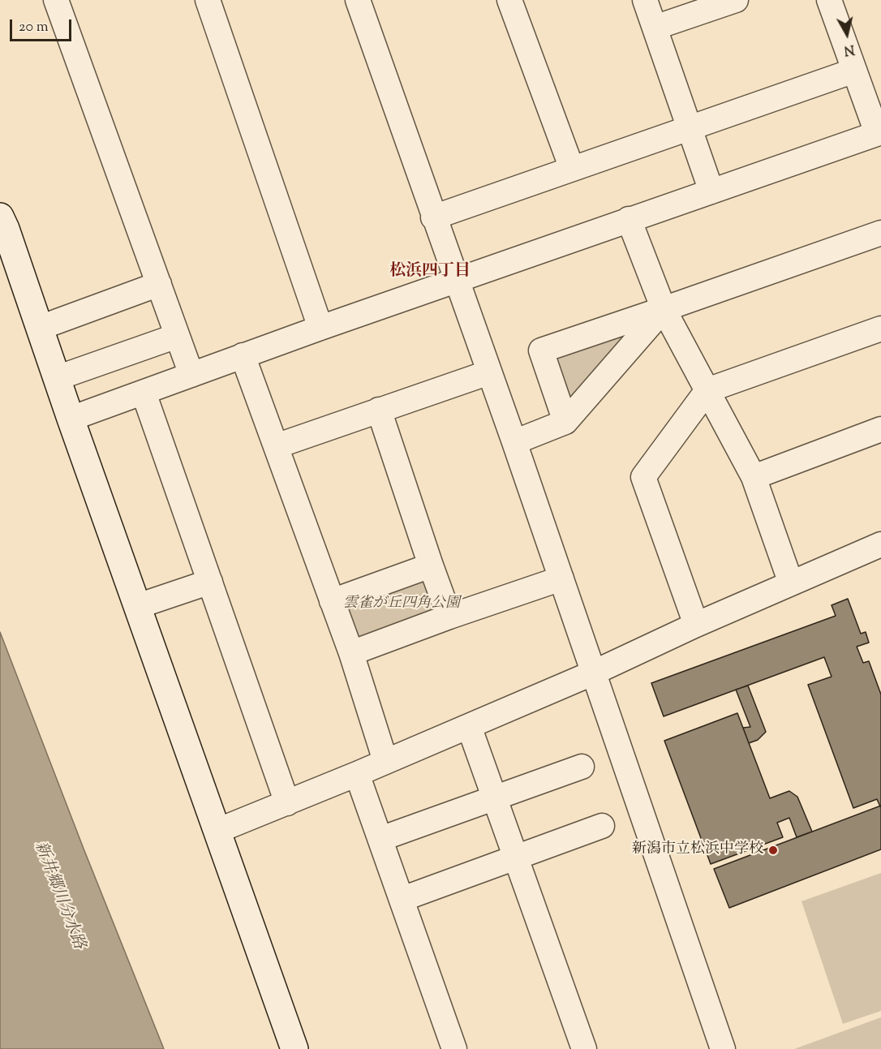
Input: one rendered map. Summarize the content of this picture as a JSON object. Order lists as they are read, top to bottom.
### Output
{
  "districts": ["松浜四丁目"],
  "water": ["新井郷川分水路"],
  "parks": ["雲雀が丘四角公園"],
  "places": ["新潟市立松浜中学校"],
  "scale_bar": "20 m",
  "north": "bottom"
}
